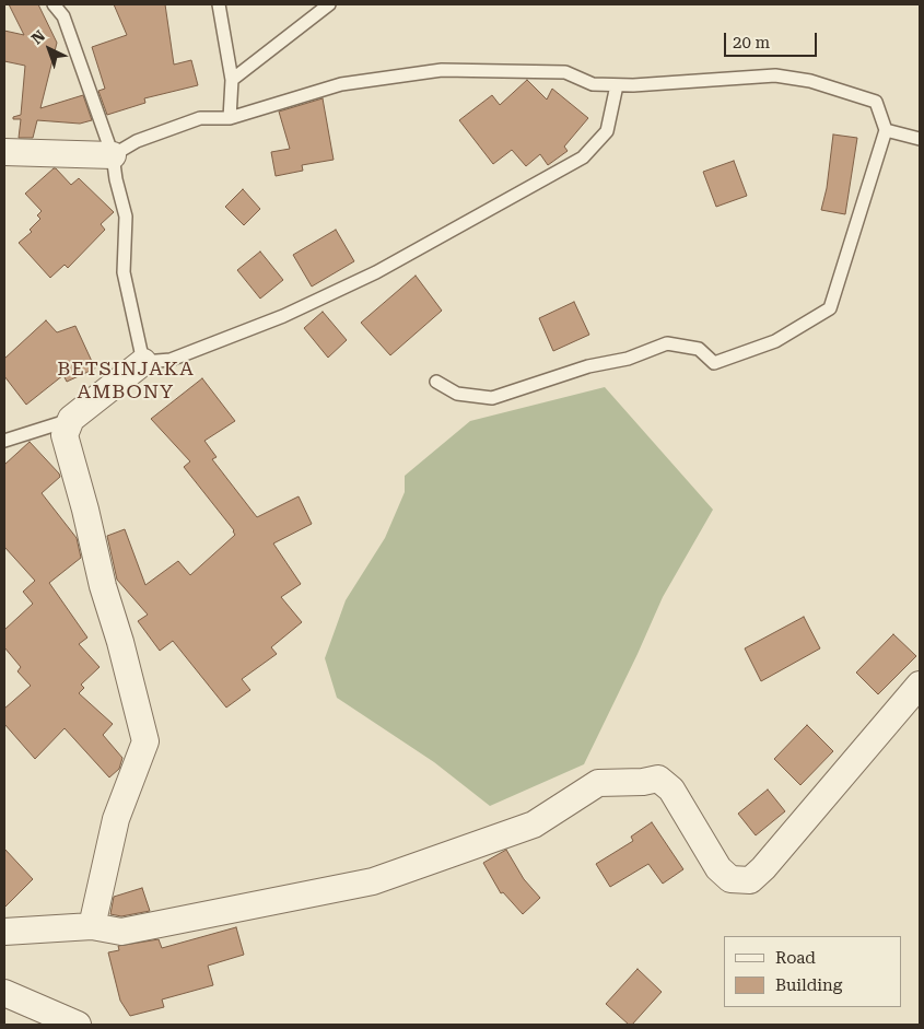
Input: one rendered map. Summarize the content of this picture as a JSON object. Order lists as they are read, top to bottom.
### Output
{
  "districts": ["BETSINJAKA AMBONY"],
  "legend": ["Road", "Building"],
  "scale_bar": "20 m",
  "north": "top left"
}
